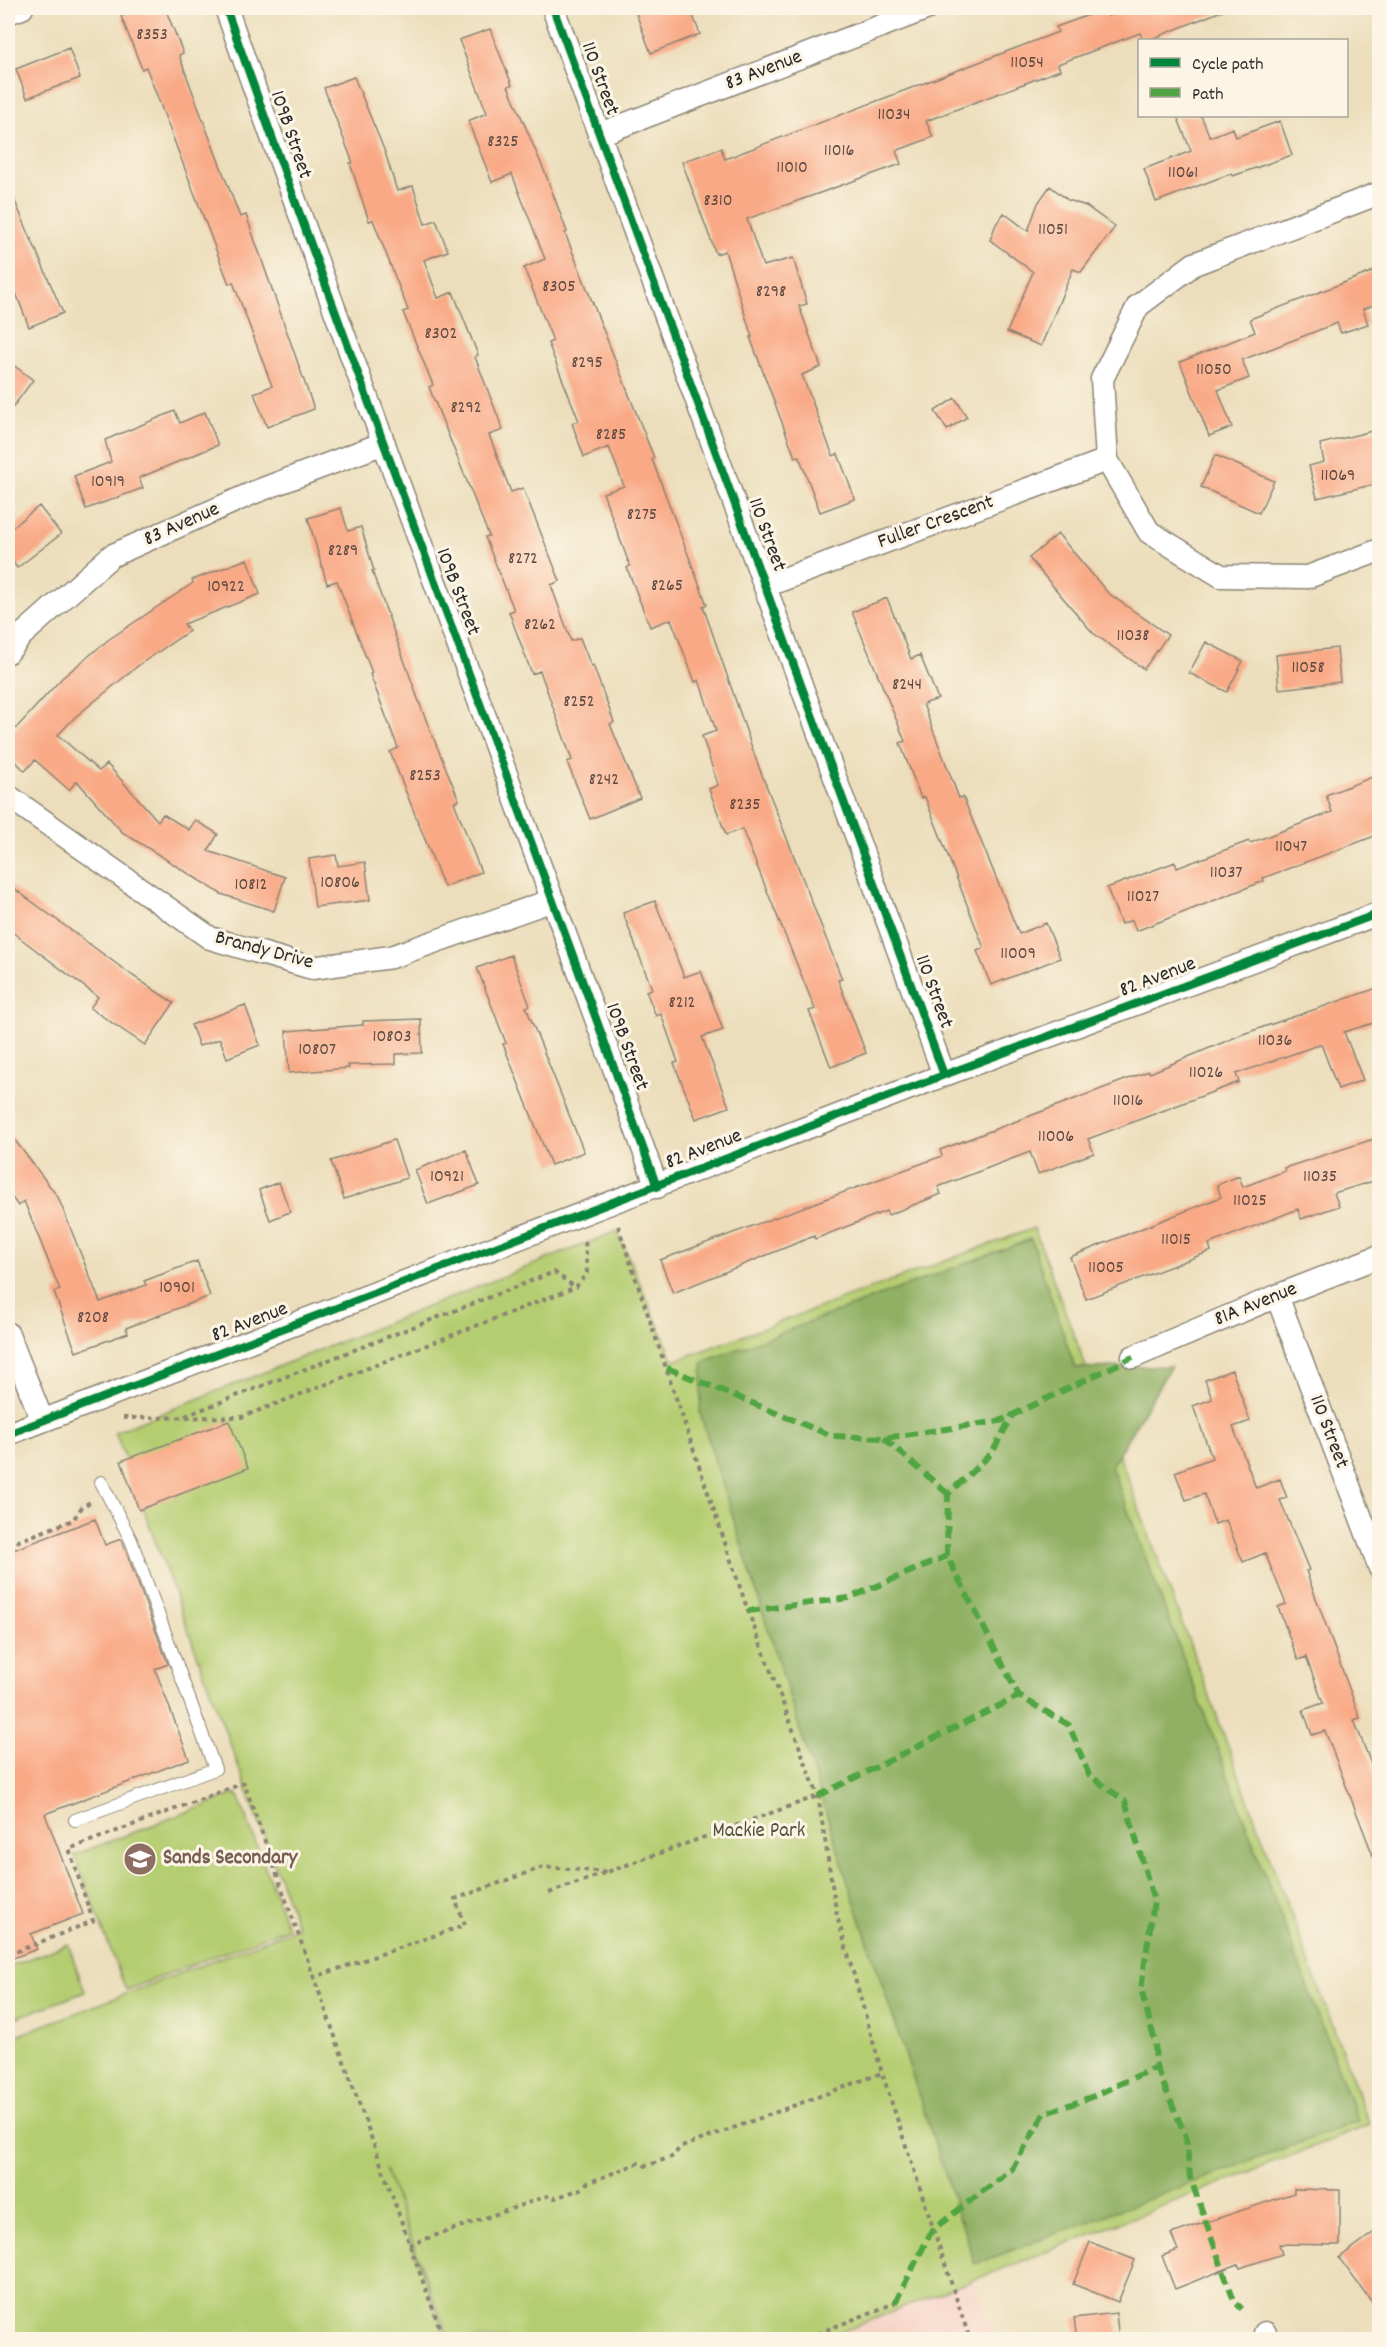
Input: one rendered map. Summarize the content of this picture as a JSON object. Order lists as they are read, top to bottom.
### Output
{
  "streets": {
    "street": [
      "83 Avenue",
      "110 Street",
      "109B Street",
      "Fuller Crescent",
      "Brandy Drive",
      "82 Avenue",
      "81A Avenue"
    ]
  },
  "crossings": [
    ["83 Avenue", "110 Street"],
    ["83 Avenue", "109B Street"],
    ["110 Street", "Fuller Crescent"],
    ["110 Street", "82 Avenue"],
    ["110 Street", "81A Avenue"],
    ["109B Street", "Brandy Drive"],
    ["109B Street", "82 Avenue"]
  ],
  "parks": ["Mackie Park"],
  "places": {
    "school or university": ["Sands Secondary"]
  },
  "house_numbers": [
    "8353",
    "11054",
    "11034",
    "8325",
    "11016",
    "11010",
    "11061",
    "8310",
    "11051",
    "8305",
    "8298",
    "8302",
    "8295",
    "11050",
    "8292",
    "8285",
    "11069",
    "10919",
    "8275",
    "8289",
    "8272",
    "8265",
    "10922",
    "8262",
    "11038",
    "11058",
    "8244",
    "8252",
    "8253",
    "8242",
    "8235",
    "11047",
    "11037",
    "10806",
    "10812",
    "11027",
    "11009",
    "8212",
    "10803",
    "11036",
    "10807",
    "11026",
    "11016",
    "11006",
    "10921",
    "11035",
    "11025",
    "11015",
    "11005",
    "10901",
    "8208"
  ],
  "legend": ["Cycle path", "Path"]
}
